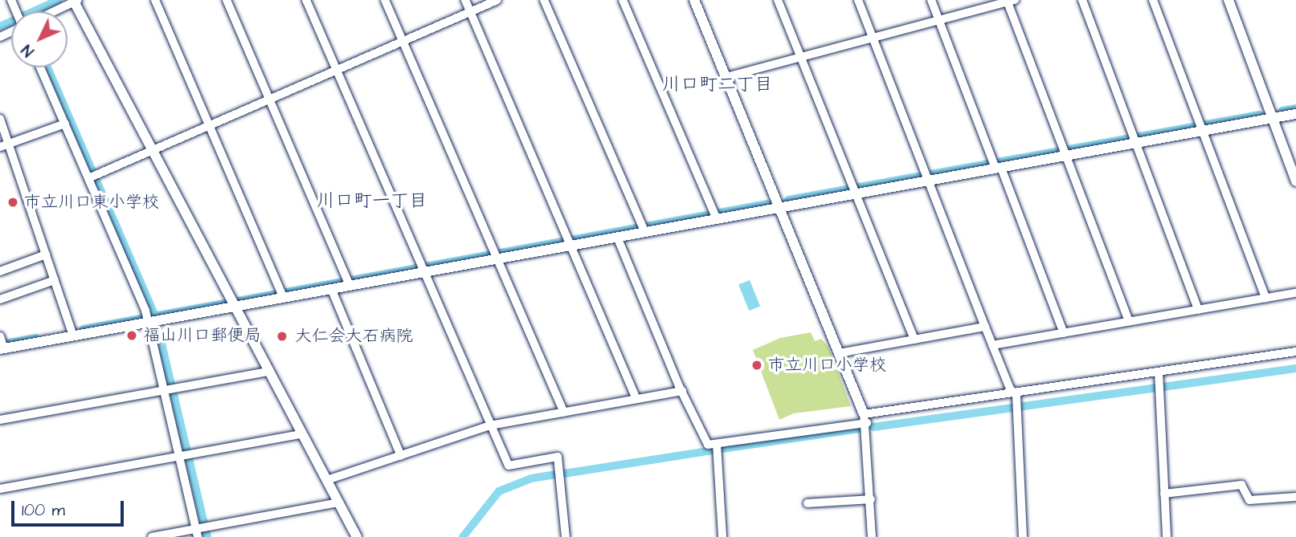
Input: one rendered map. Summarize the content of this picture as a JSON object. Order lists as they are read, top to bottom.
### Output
{
  "districts": ["川口町二丁目", "川口町一丁目"],
  "places": [
    "市立川口東小学校",
    "福山川口郵便局",
    "大仁会大石病院",
    "市立川口小学校"
  ],
  "scale_bar": "100 m",
  "north": "bottom left"
}
